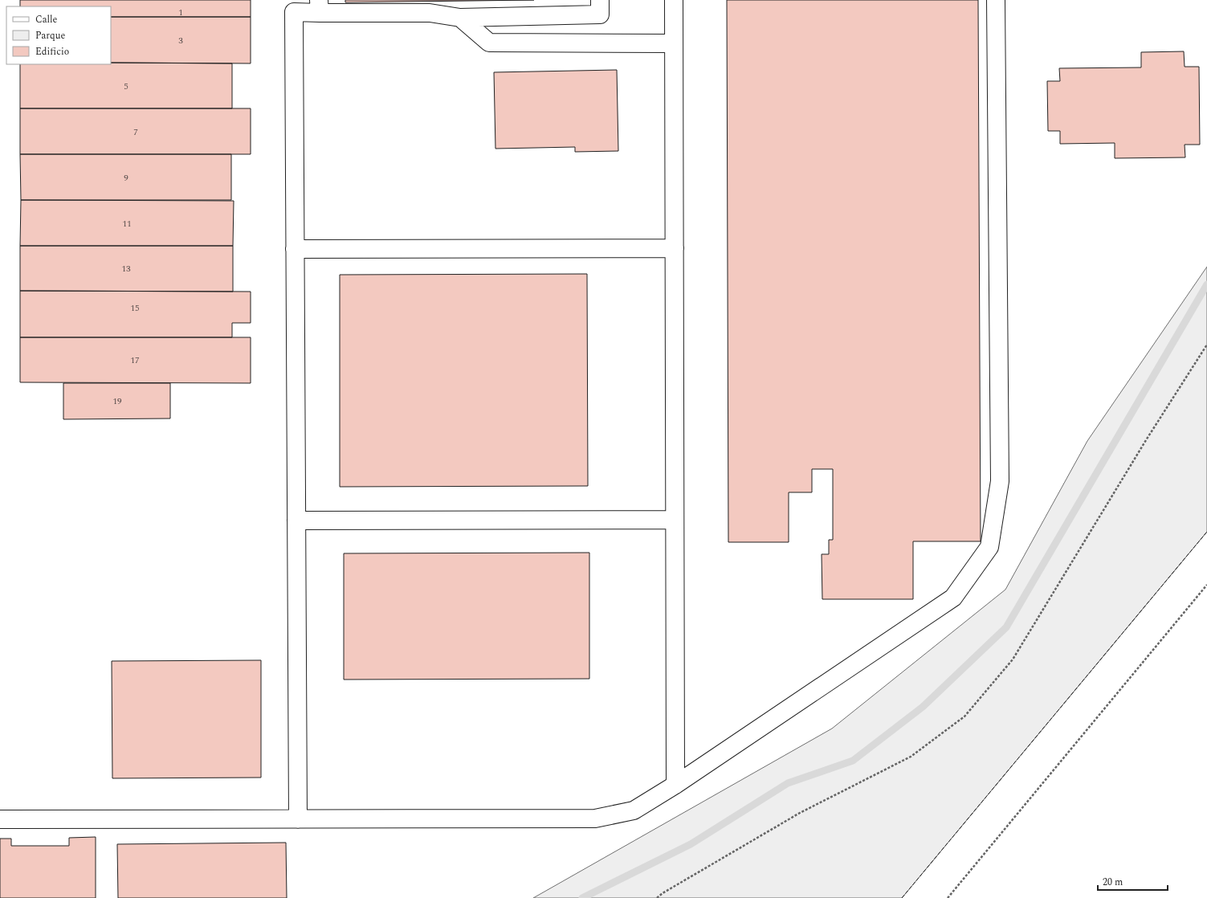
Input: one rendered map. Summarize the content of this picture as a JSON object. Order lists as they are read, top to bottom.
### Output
{
  "house_numbers": [
    "1",
    "3",
    "5",
    "7",
    "9",
    "11",
    "13",
    "15",
    "17",
    "19"
  ],
  "legend": ["Calle", "Parque", "Edificio"],
  "scale_bar": "20 m"
}
